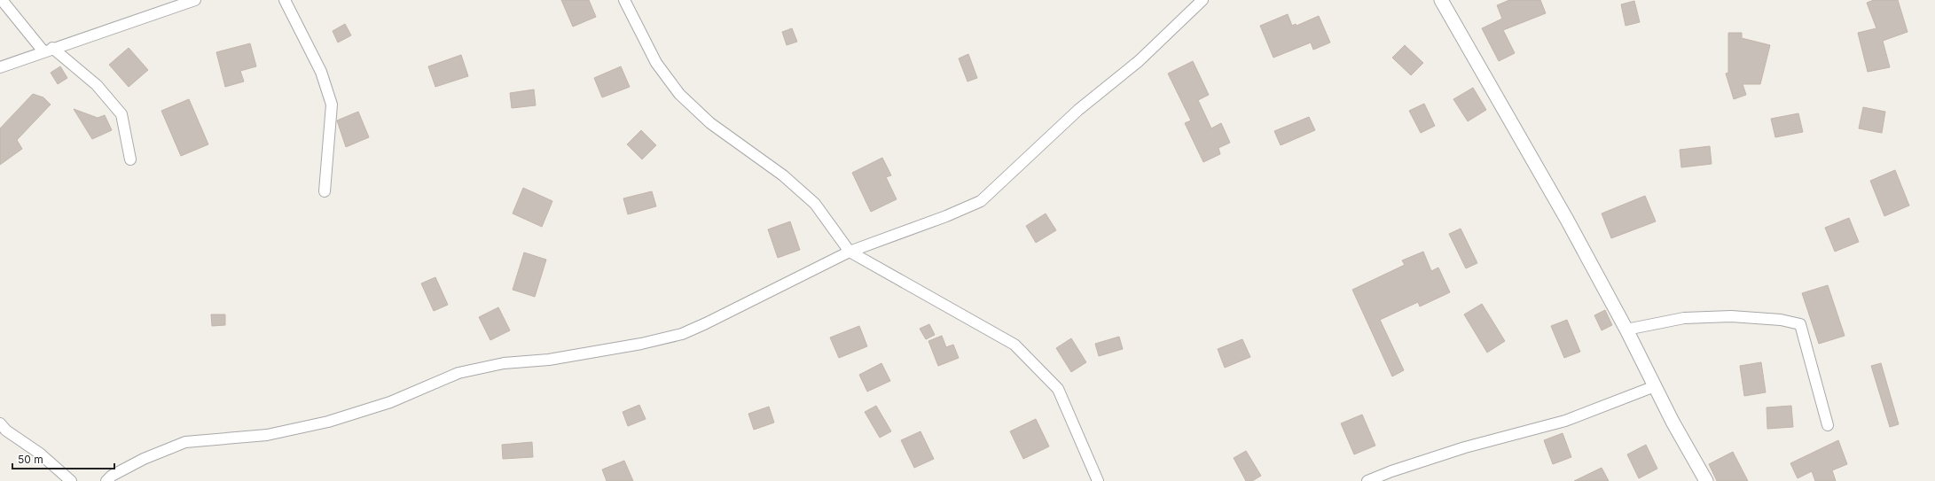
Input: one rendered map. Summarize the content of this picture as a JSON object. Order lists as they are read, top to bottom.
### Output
{
  "scale_bar": "50 m"
}
